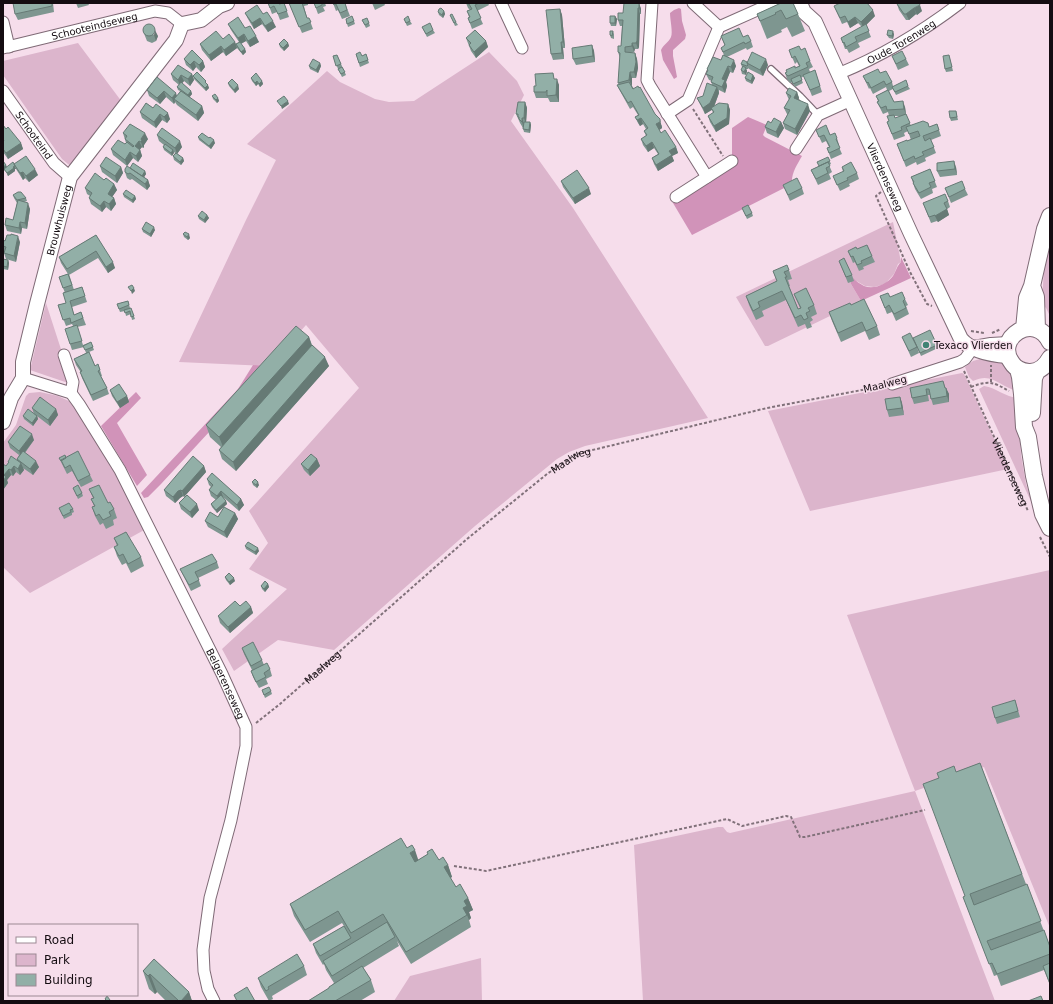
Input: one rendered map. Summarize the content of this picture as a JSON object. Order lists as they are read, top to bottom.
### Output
{
  "streets": {
    "main road": ["Vlierdenseweg"],
    "street": [
      "Schooteindseweg",
      "Oude Torenweg",
      "Schooteind",
      "Brouwhuisweg",
      "Maalweg",
      "Belgerenseweg"
    ]
  },
  "crossings": [
    ["Schooteindseweg", "Brouwhuisweg"],
    ["Oude Torenweg", "Vlierdenseweg"],
    ["Schooteind", "Brouwhuisweg"],
    ["Vlierdenseweg", "Maalweg"],
    ["Maalweg", "Belgerenseweg"]
  ],
  "places": ["Texaco Vlierden"],
  "legend": ["Road", "Park", "Building"]
}
